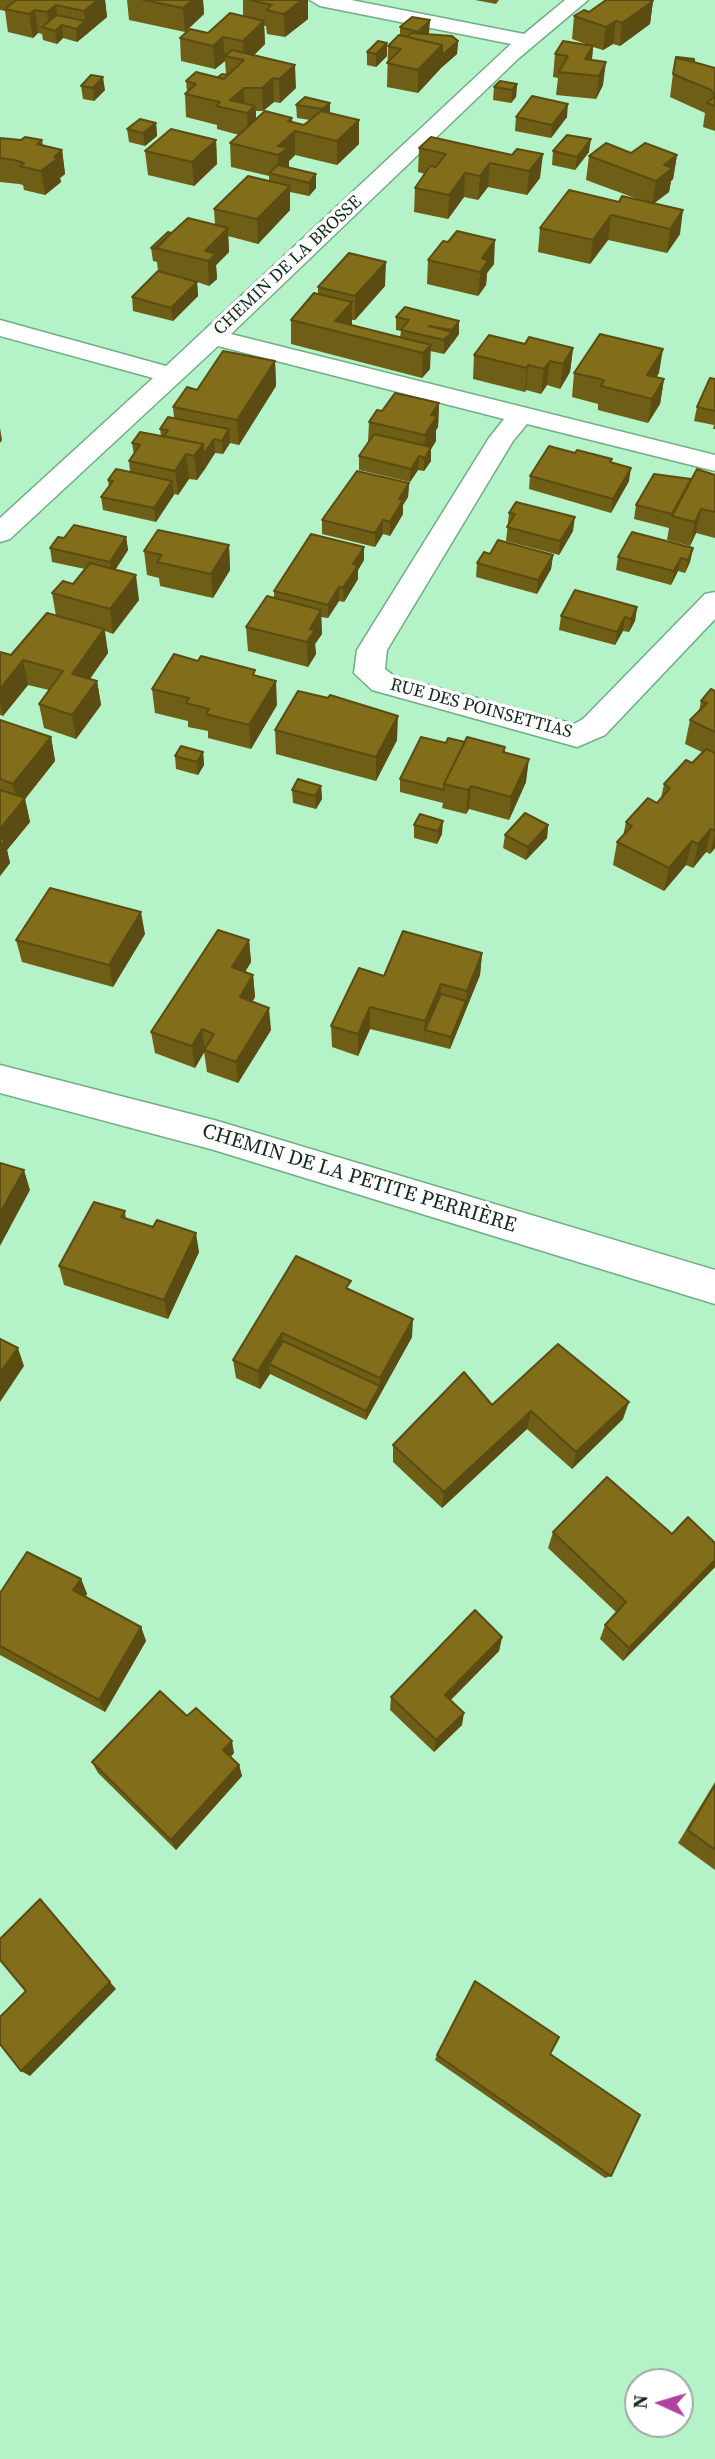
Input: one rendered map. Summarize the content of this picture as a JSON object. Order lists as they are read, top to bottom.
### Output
{
  "streets": {
    "street": ["CHEMIN DE LA BROSSE", "RUE DES POINSETTIAS", "CHEMIN DE LA PETITE PERRIÈRE"]
  },
  "north": "left"
}
